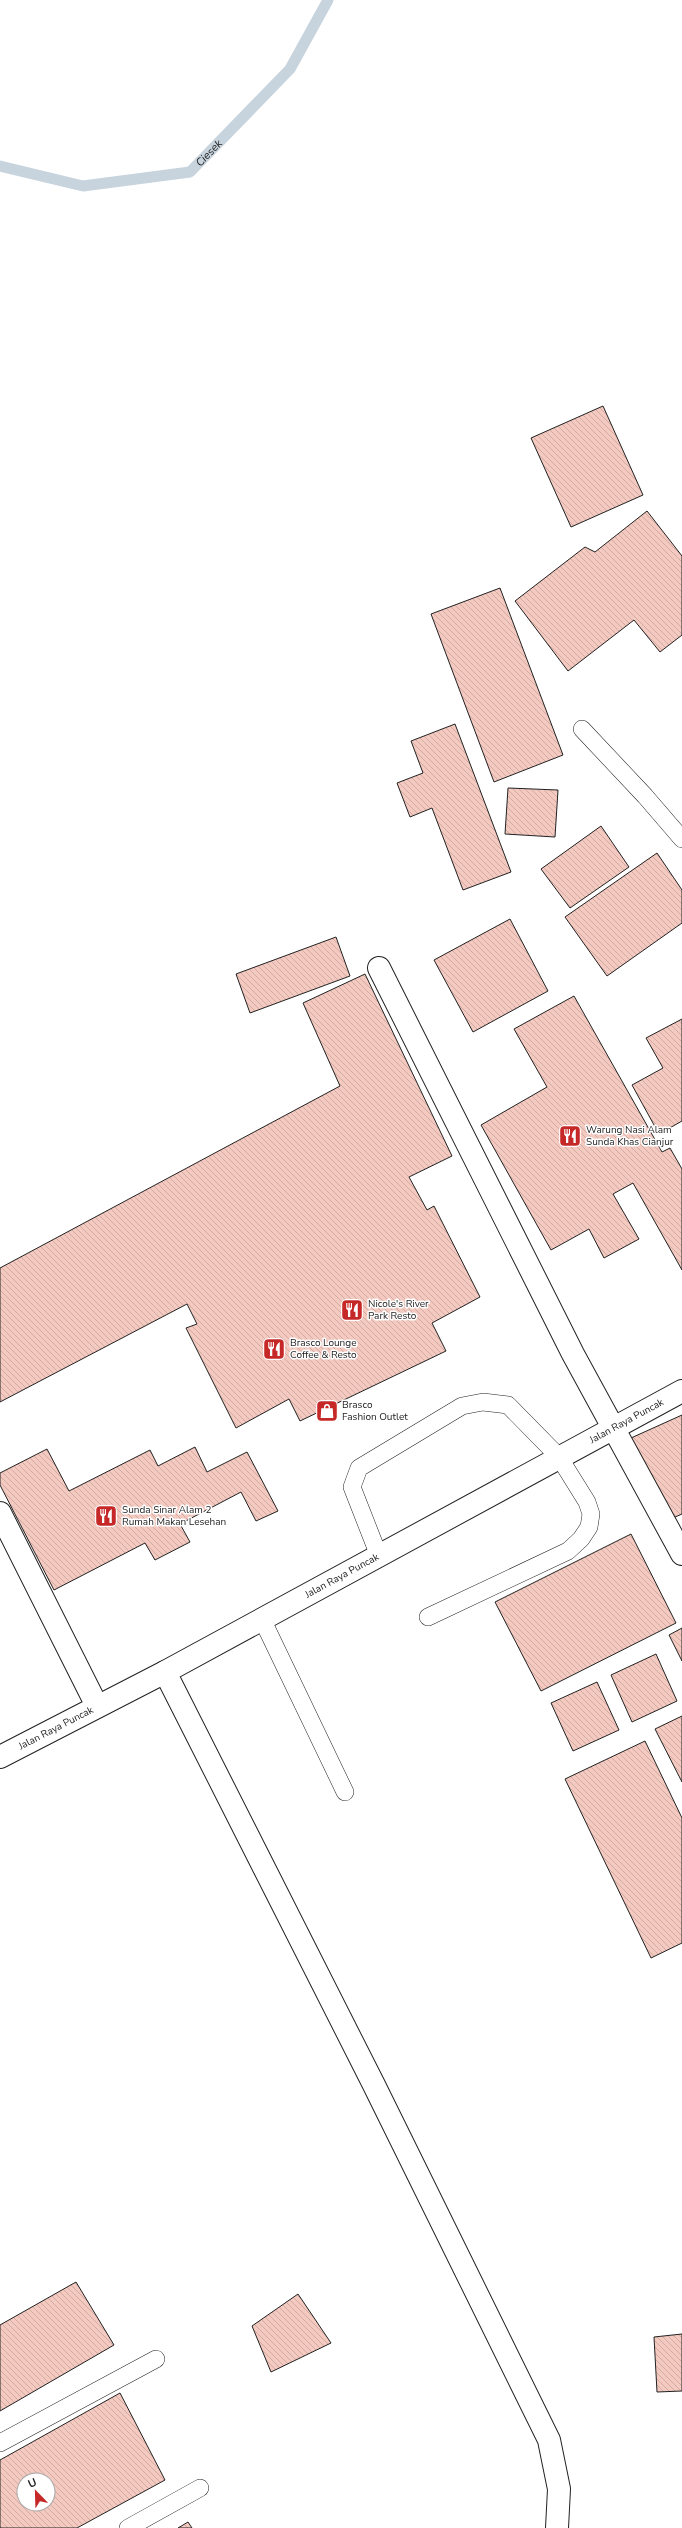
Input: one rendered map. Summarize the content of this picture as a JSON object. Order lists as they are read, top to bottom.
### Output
{
  "streets": {
    "main road": ["Jalan Raya Puncak"]
  },
  "water": ["Ciesek"],
  "places": {
    "restaurant": [
      "Warung Nasi Alam Sunda Khas Cianjur",
      "Nicole's River Park Resto",
      "Brasco Lounge Coffee & Resto",
      "Sunda Sinar Alam 2 Rumah Makan Lesehan"
    ],
    "shop": ["Brasco Fashion Outlet"]
  },
  "north": "top left"
}
